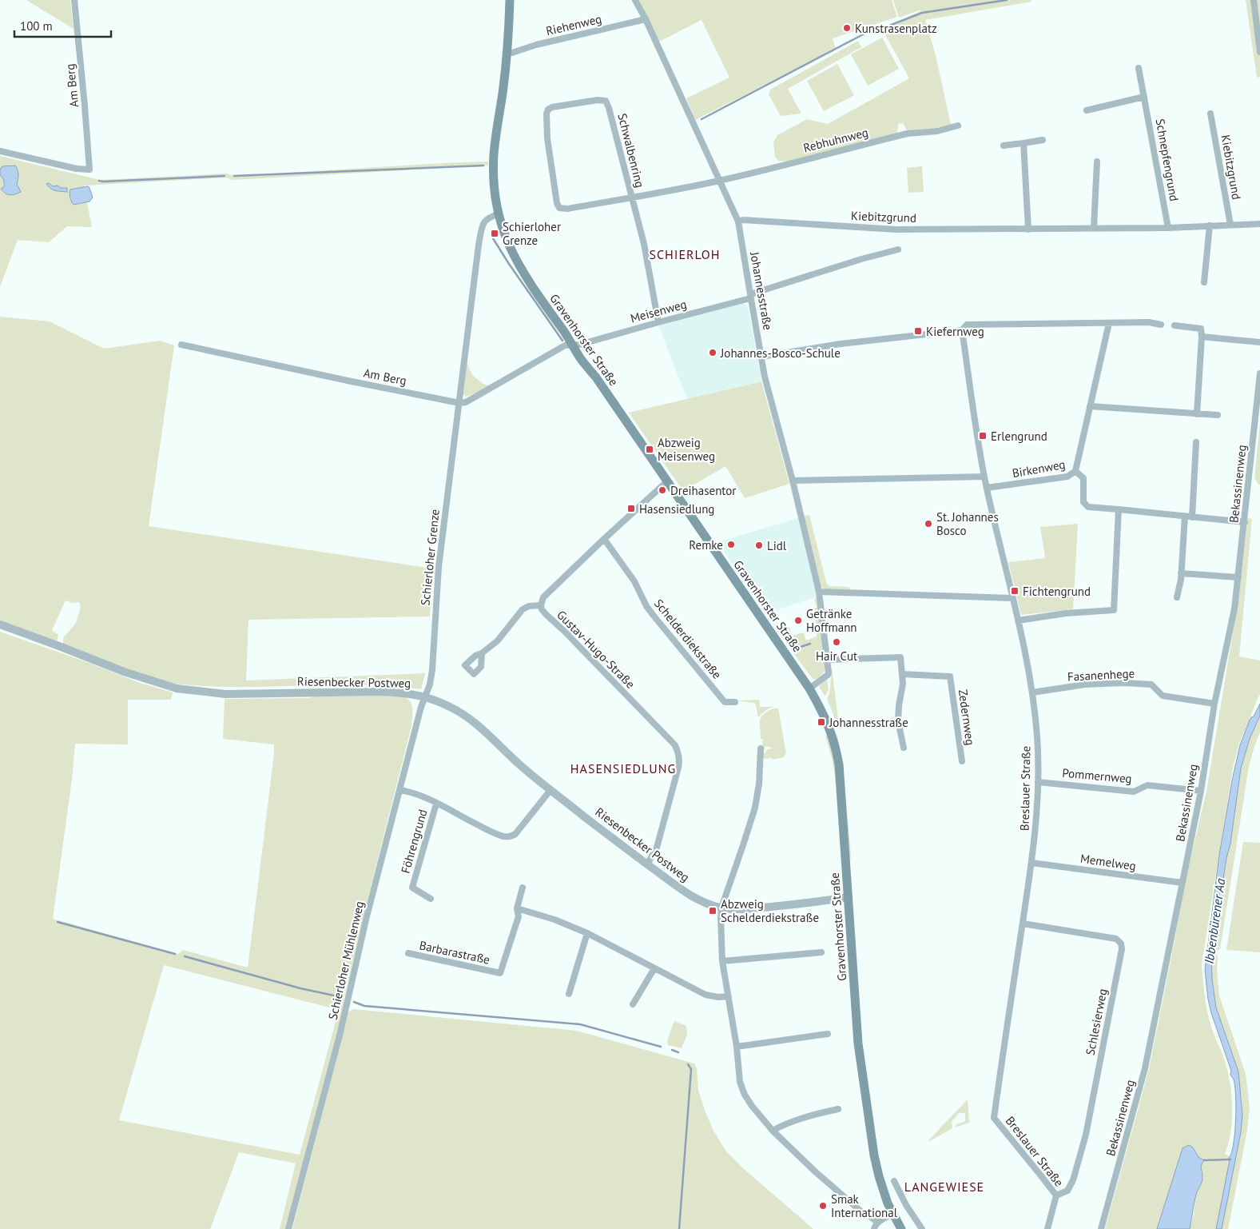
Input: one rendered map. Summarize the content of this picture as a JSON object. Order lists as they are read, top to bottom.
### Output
{
  "streets": {
    "main road": ["Gravenhorster Straße"],
    "street": [
      "Riehenweg",
      "Am Berg",
      "Rebhuhnweg",
      "Schwalbenring",
      "Schnepfengrund",
      "Kiebitzgrund",
      "Johannesstraße",
      "Meisenweg",
      "Birkenweg",
      "Bekassinenweg",
      "Schierloher Grenze",
      "Schelderdiekstraße",
      "Gustav-Hugo-Straße",
      "Fasanenhege",
      "Riesenbecker Postweg",
      "Zedernweg",
      "Pommernweg",
      "Breslauer Straße",
      "Föhrengrund",
      "Memelweg",
      "Barbarastraße",
      "Schierloher Mühlenweg",
      "Schlesierweg"
    ]
  },
  "crossings": [
    ["Riehenweg", "Johannesstraße"],
    ["Riehenweg", "Gravenhorster Straße"],
    ["Am Berg", "Schierloher Grenze"],
    ["Rebhuhnweg", "Schwalbenring"],
    ["Rebhuhnweg", "Johannesstraße"],
    ["Schnepfengrund", "Kiebitzgrund"],
    ["Kiebitzgrund", "Johannesstraße"],
    ["Johannesstraße", "Meisenweg"],
    ["Johannesstraße", "Gravenhorster Straße"],
    ["Meisenweg", "Gravenhorster Straße"],
    ["Gravenhorster Straße", "Schierloher Grenze"],
    ["Gravenhorster Straße", "Riesenbecker Postweg"],
    ["Birkenweg", "Breslauer Straße"],
    ["Bekassinenweg", "Fasanenhege"],
    ["Bekassinenweg", "Pommernweg"],
    ["Bekassinenweg", "Memelweg"],
    ["Schierloher Grenze", "Riesenbecker Postweg"],
    ["Schierloher Grenze", "Schierloher Mühlenweg"],
    ["Gustav-Hugo-Straße", "Riesenbecker Postweg"],
    ["Fasanenhege", "Breslauer Straße"],
    ["Riesenbecker Postweg", "Föhrengrund"],
    ["Riesenbecker Postweg", "Schierloher Mühlenweg"],
    ["Pommernweg", "Breslauer Straße"],
    ["Breslauer Straße", "Memelweg"],
    ["Breslauer Straße", "Schlesierweg"],
    ["Föhrengrund", "Schierloher Mühlenweg"]
  ],
  "districts": ["SCHIERLOH", "HASENSIEDLUNG", "LANGEWIESE"],
  "water": ["Ibbenbürener Aa"],
  "places": {
    "other": [
      "Kunstrasenplatz",
      "Johannes-Bosco-Schule",
      "Dreihasentor",
      "St. Johannes Bosco",
      "Remke",
      "Lidl",
      "Getränke Hoffmann",
      "Hair Cut",
      "Smak International"
    ],
    "transit": [
      "Schierloher Grenze",
      "Kiefernweg",
      "Erlengrund",
      "Abzweig Meisenweg",
      "Hasensiedlung",
      "Fichtengrund",
      "Johannesstraße",
      "Abzweig Schelderdiekstraße"
    ]
  },
  "scale_bar": "100 m"
}
